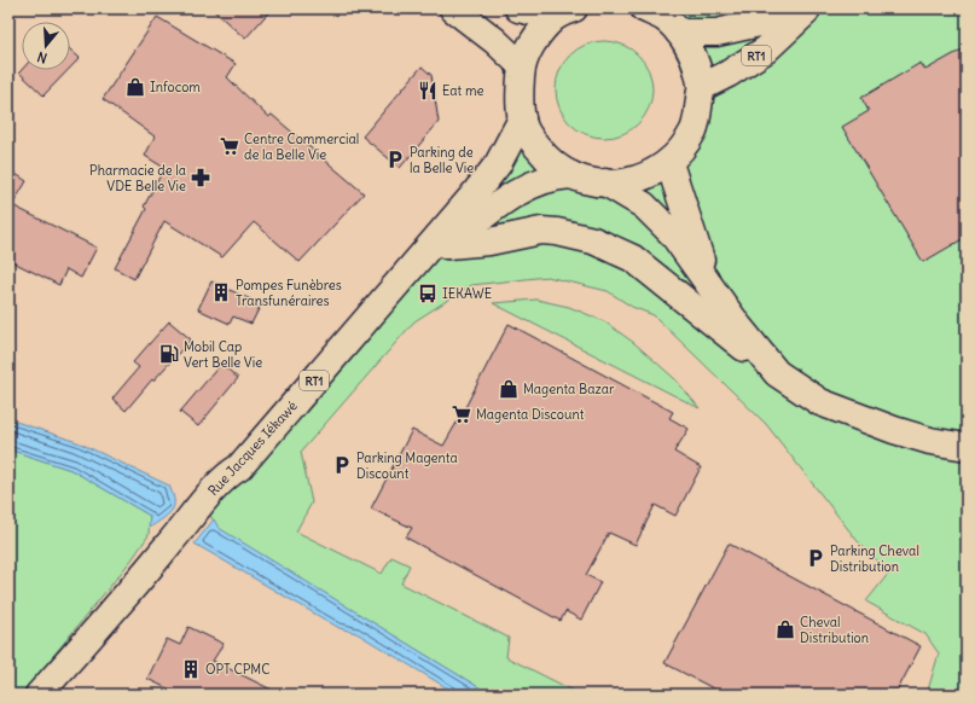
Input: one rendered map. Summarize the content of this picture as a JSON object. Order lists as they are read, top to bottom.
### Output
{
  "streets": {
    "main road": ["RT1", "Rue Jacques Iékawé"]
  },
  "crossings": [
    ["RT1", "Rue Jacques Iékawé"]
  ],
  "places": {
    "shop": ["Infocom", "Magenta Bazar", "Cheval Distribution"],
    "restaurant": ["Eat me"],
    "supermarket": ["Centre Commercial de la Belle Vie", "Magenta Discount"],
    "parking": ["Parking de la Belle Vie", "Parking Magenta Discount", "Parking Cheval Distribution"],
    "pharmacy": ["Pharmacie de la VDE Belle Vie"],
    "building": ["Pompes Funèbres Transfunéraires", "OPT CPMC"],
    "bus stop": ["IEKAWE"],
    "fuel station": ["Mobil Cap Vert Belle Vie"]
  },
  "north": "bottom"
}
